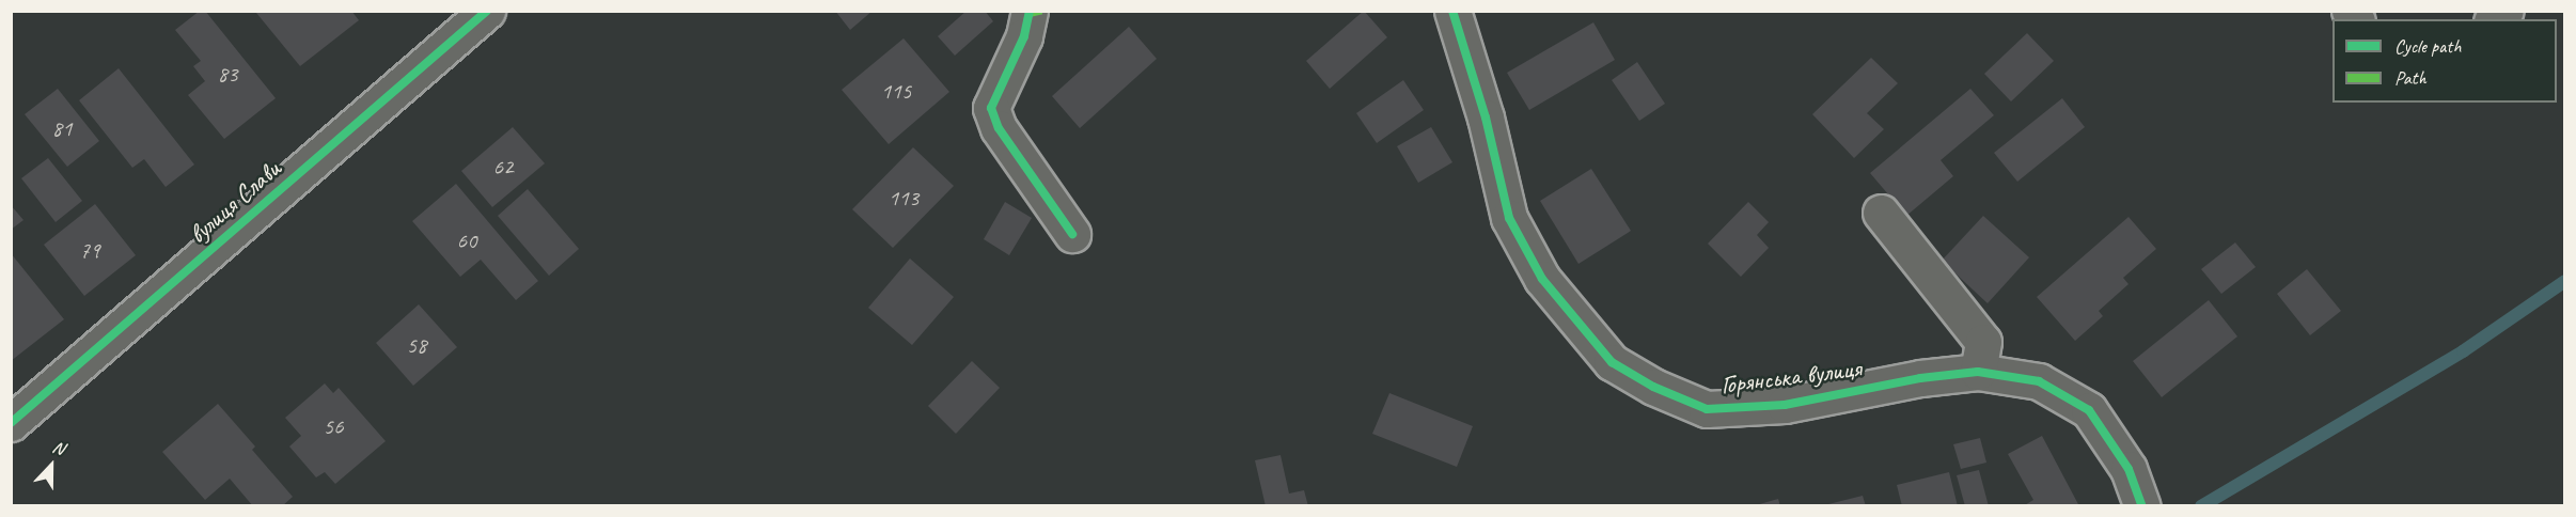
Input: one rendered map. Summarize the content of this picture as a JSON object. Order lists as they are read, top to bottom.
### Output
{
  "streets": {
    "street": ["вулиця Слави", "Горянська вулиця"]
  },
  "house_numbers": [
    "83",
    "115",
    "81",
    "62",
    "113",
    "60",
    "79",
    "58",
    "56"
  ],
  "legend": ["Cycle path", "Path"],
  "north": "top"
}
